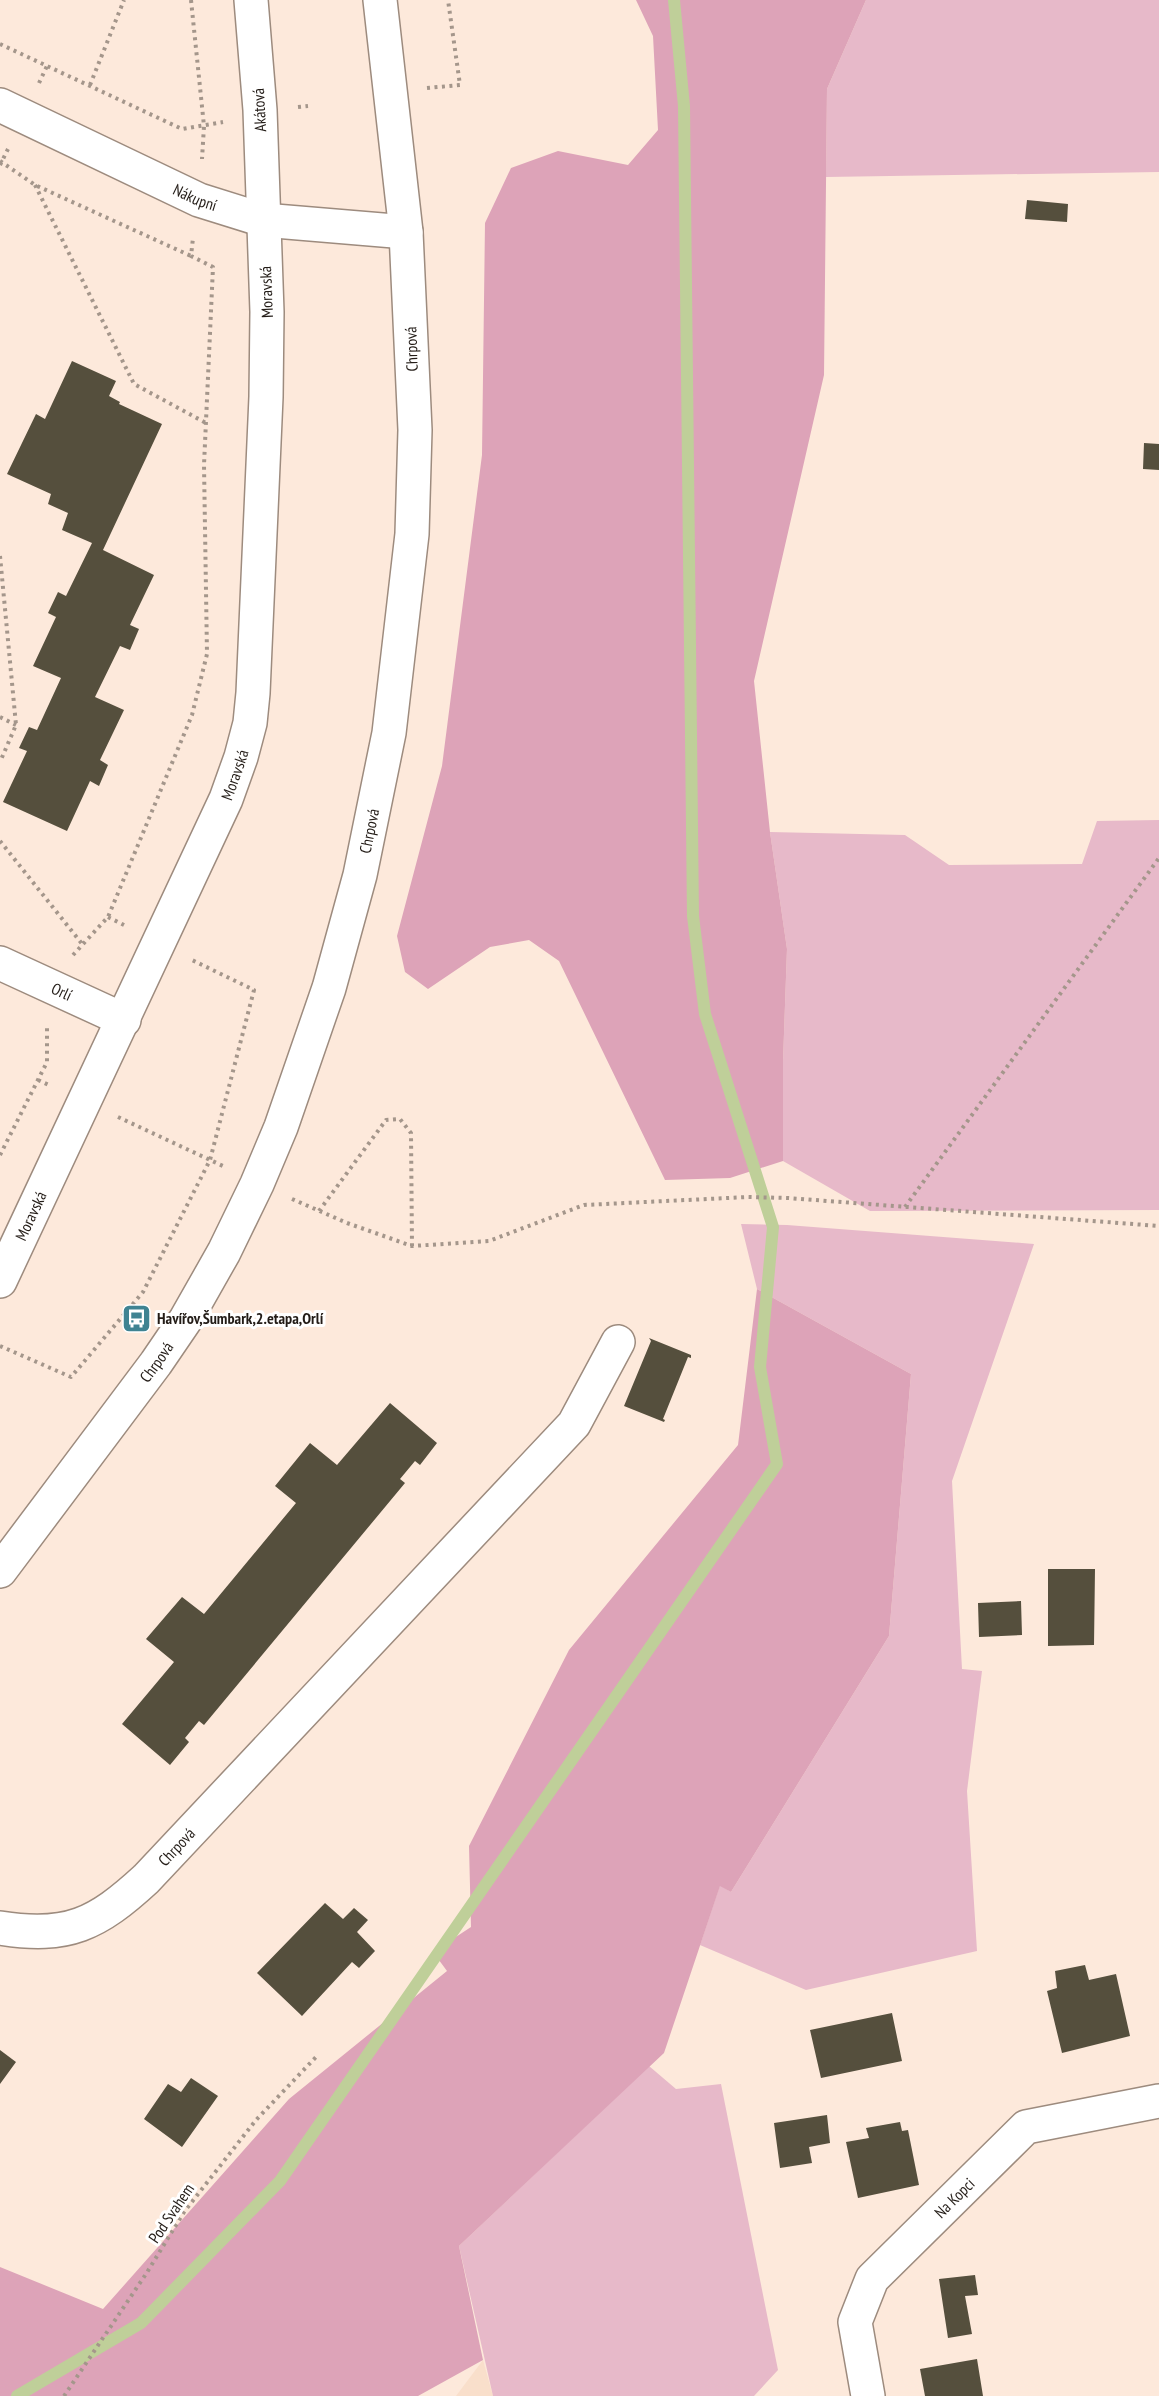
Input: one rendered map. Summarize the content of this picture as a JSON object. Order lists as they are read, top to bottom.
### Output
{
  "streets": {
    "street": [
      "Akátová",
      "Nákupní",
      "Moravská",
      "Chrpová",
      "Orlí",
      "Na Kopci"
    ],
    "path": ["Pod Svahem"]
  },
  "crossings": [
    ["Akátová", "Nákupní"],
    ["Akátová", "Moravská"],
    ["Nákupní", "Moravská"],
    ["Nákupní", "Chrpová"],
    ["Moravská", "Orlí"]
  ],
  "places": {
    "bus stop": ["Havířov,Šumbark,2.etapa,Orlí"]
  }
}
